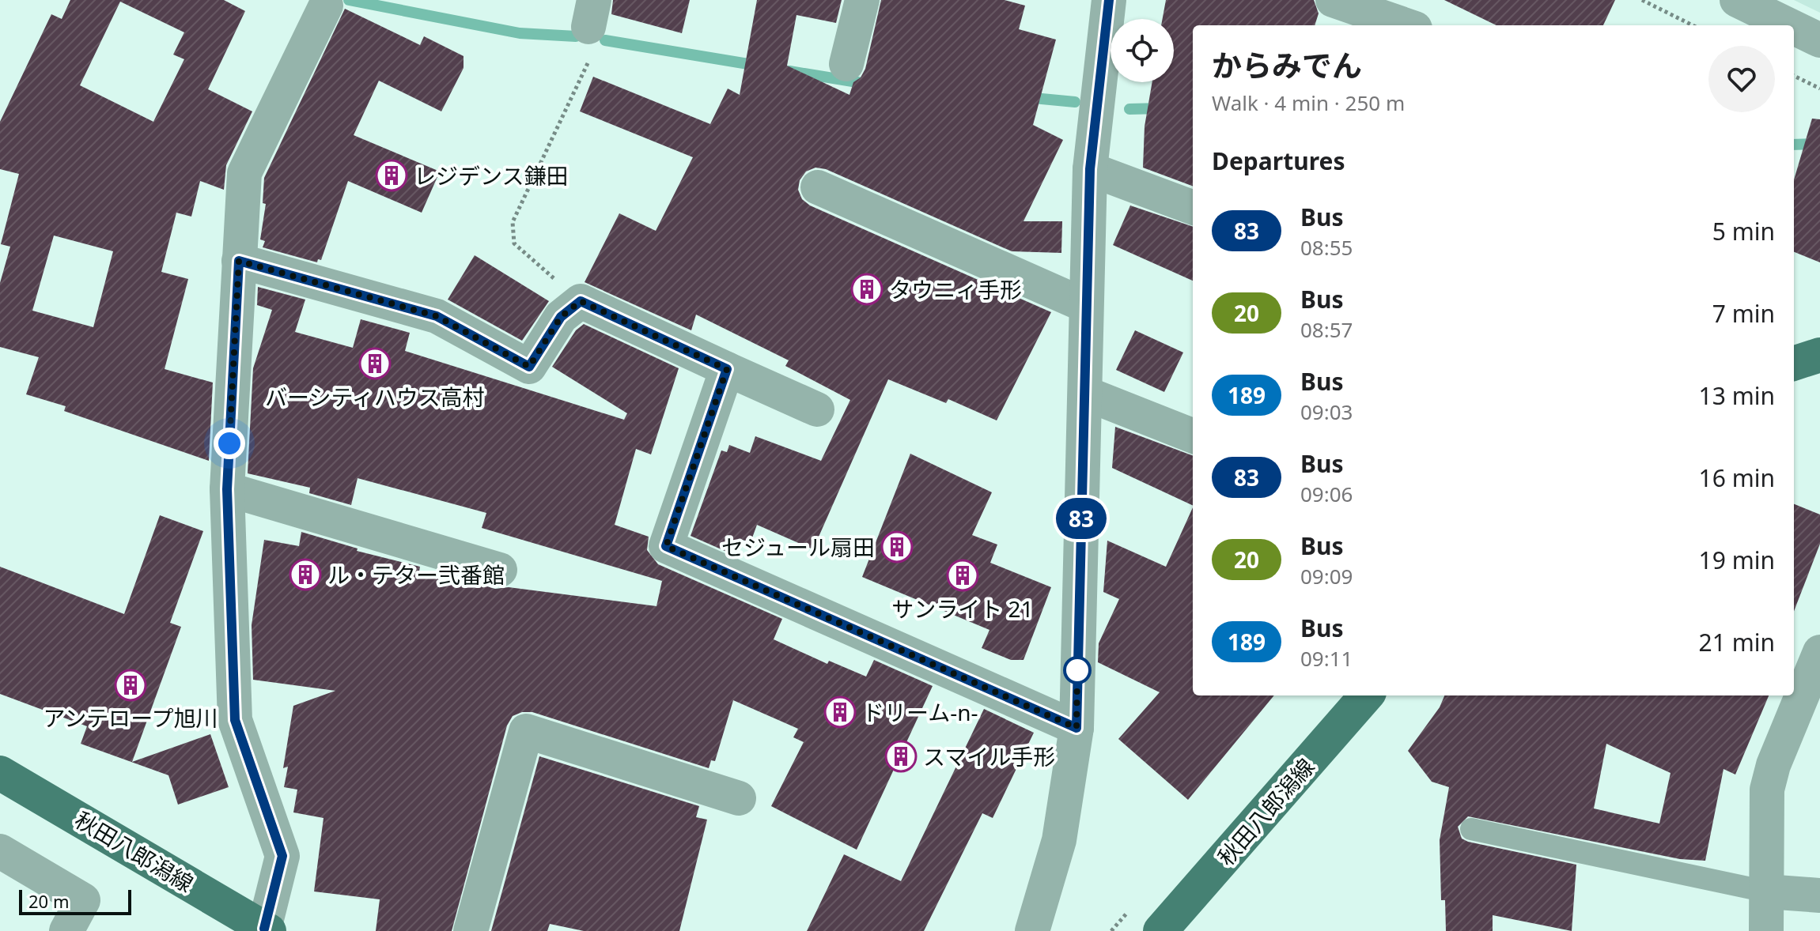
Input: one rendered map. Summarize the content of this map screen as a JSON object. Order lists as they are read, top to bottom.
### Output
{
  "streets": {
    "main road": ["秋田八郎潟線"]
  },
  "places": {
    "building": [
      "レジデンス鎌田",
      "タウニィ手形",
      "バーシティハウス高村",
      "セジュール扇田",
      "ル・テター弐番館",
      "サンライト 21",
      "アンテロープ旭川",
      "ドリーム-n-",
      "スマイル手形"
    ]
  },
  "lines": ["bus line 83"],
  "scale_bar": "20 m",
  "page": {
    "on_map": "83",
    "heading": [
      ["からみでん", "Walk · 4 min · 250 m"],
      "Departures"
    ],
    "list": [
      {
        "mark": "83",
        "name": "Bus",
        "note": "08:55",
        "value": "5 min"
      },
      {
        "mark": "20",
        "name": "Bus",
        "note": "08:57",
        "value": "7 min"
      },
      {
        "mark": "189",
        "name": "Bus",
        "note": "09:03",
        "value": "13 min"
      },
      {
        "mark": "83",
        "name": "Bus",
        "note": "09:06",
        "value": "16 min"
      },
      {
        "mark": "20",
        "name": "Bus",
        "note": "09:09",
        "value": "19 min"
      },
      {
        "mark": "189",
        "name": "Bus",
        "note": "09:11",
        "value": "21 min"
      }
    ],
    "scale": "20 m"
  }
}
